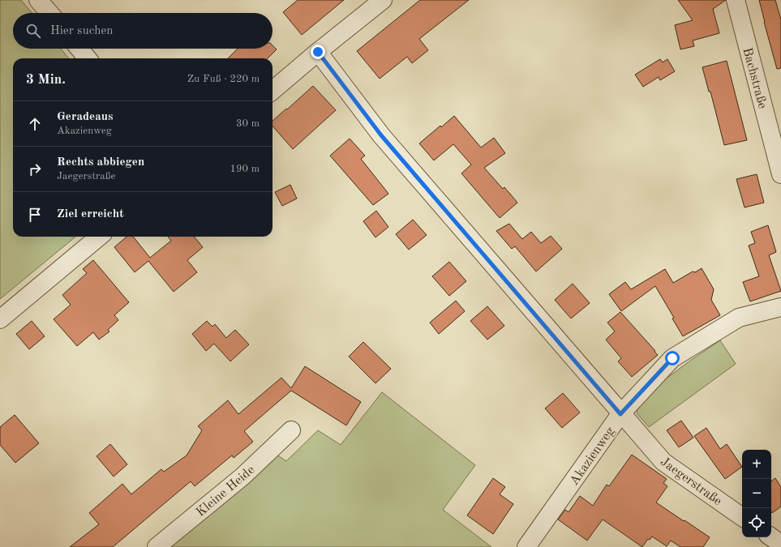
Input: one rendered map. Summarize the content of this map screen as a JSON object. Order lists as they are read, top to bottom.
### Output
{
  "streets": {
    "street": [
      "Bachstraße",
      "Akazienweg",
      "Jaegerstraße",
      "Kleine Heide"
    ]
  },
  "crossings": [
    ["Akazienweg", "Jaegerstraße"]
  ],
  "page": {
    "search": "Hier suchen",
    "heading": ["3 Min.", "Zu Fuß · 220 m"],
    "list": [
      ["Geradeaus", "Akazienweg", "30 m"],
      ["Rechts abbiegen", "Jaegerstraße", "190 m"],
      "Ziel erreicht"
    ],
    "map_buttons": ["+", "−"]
  }
}
